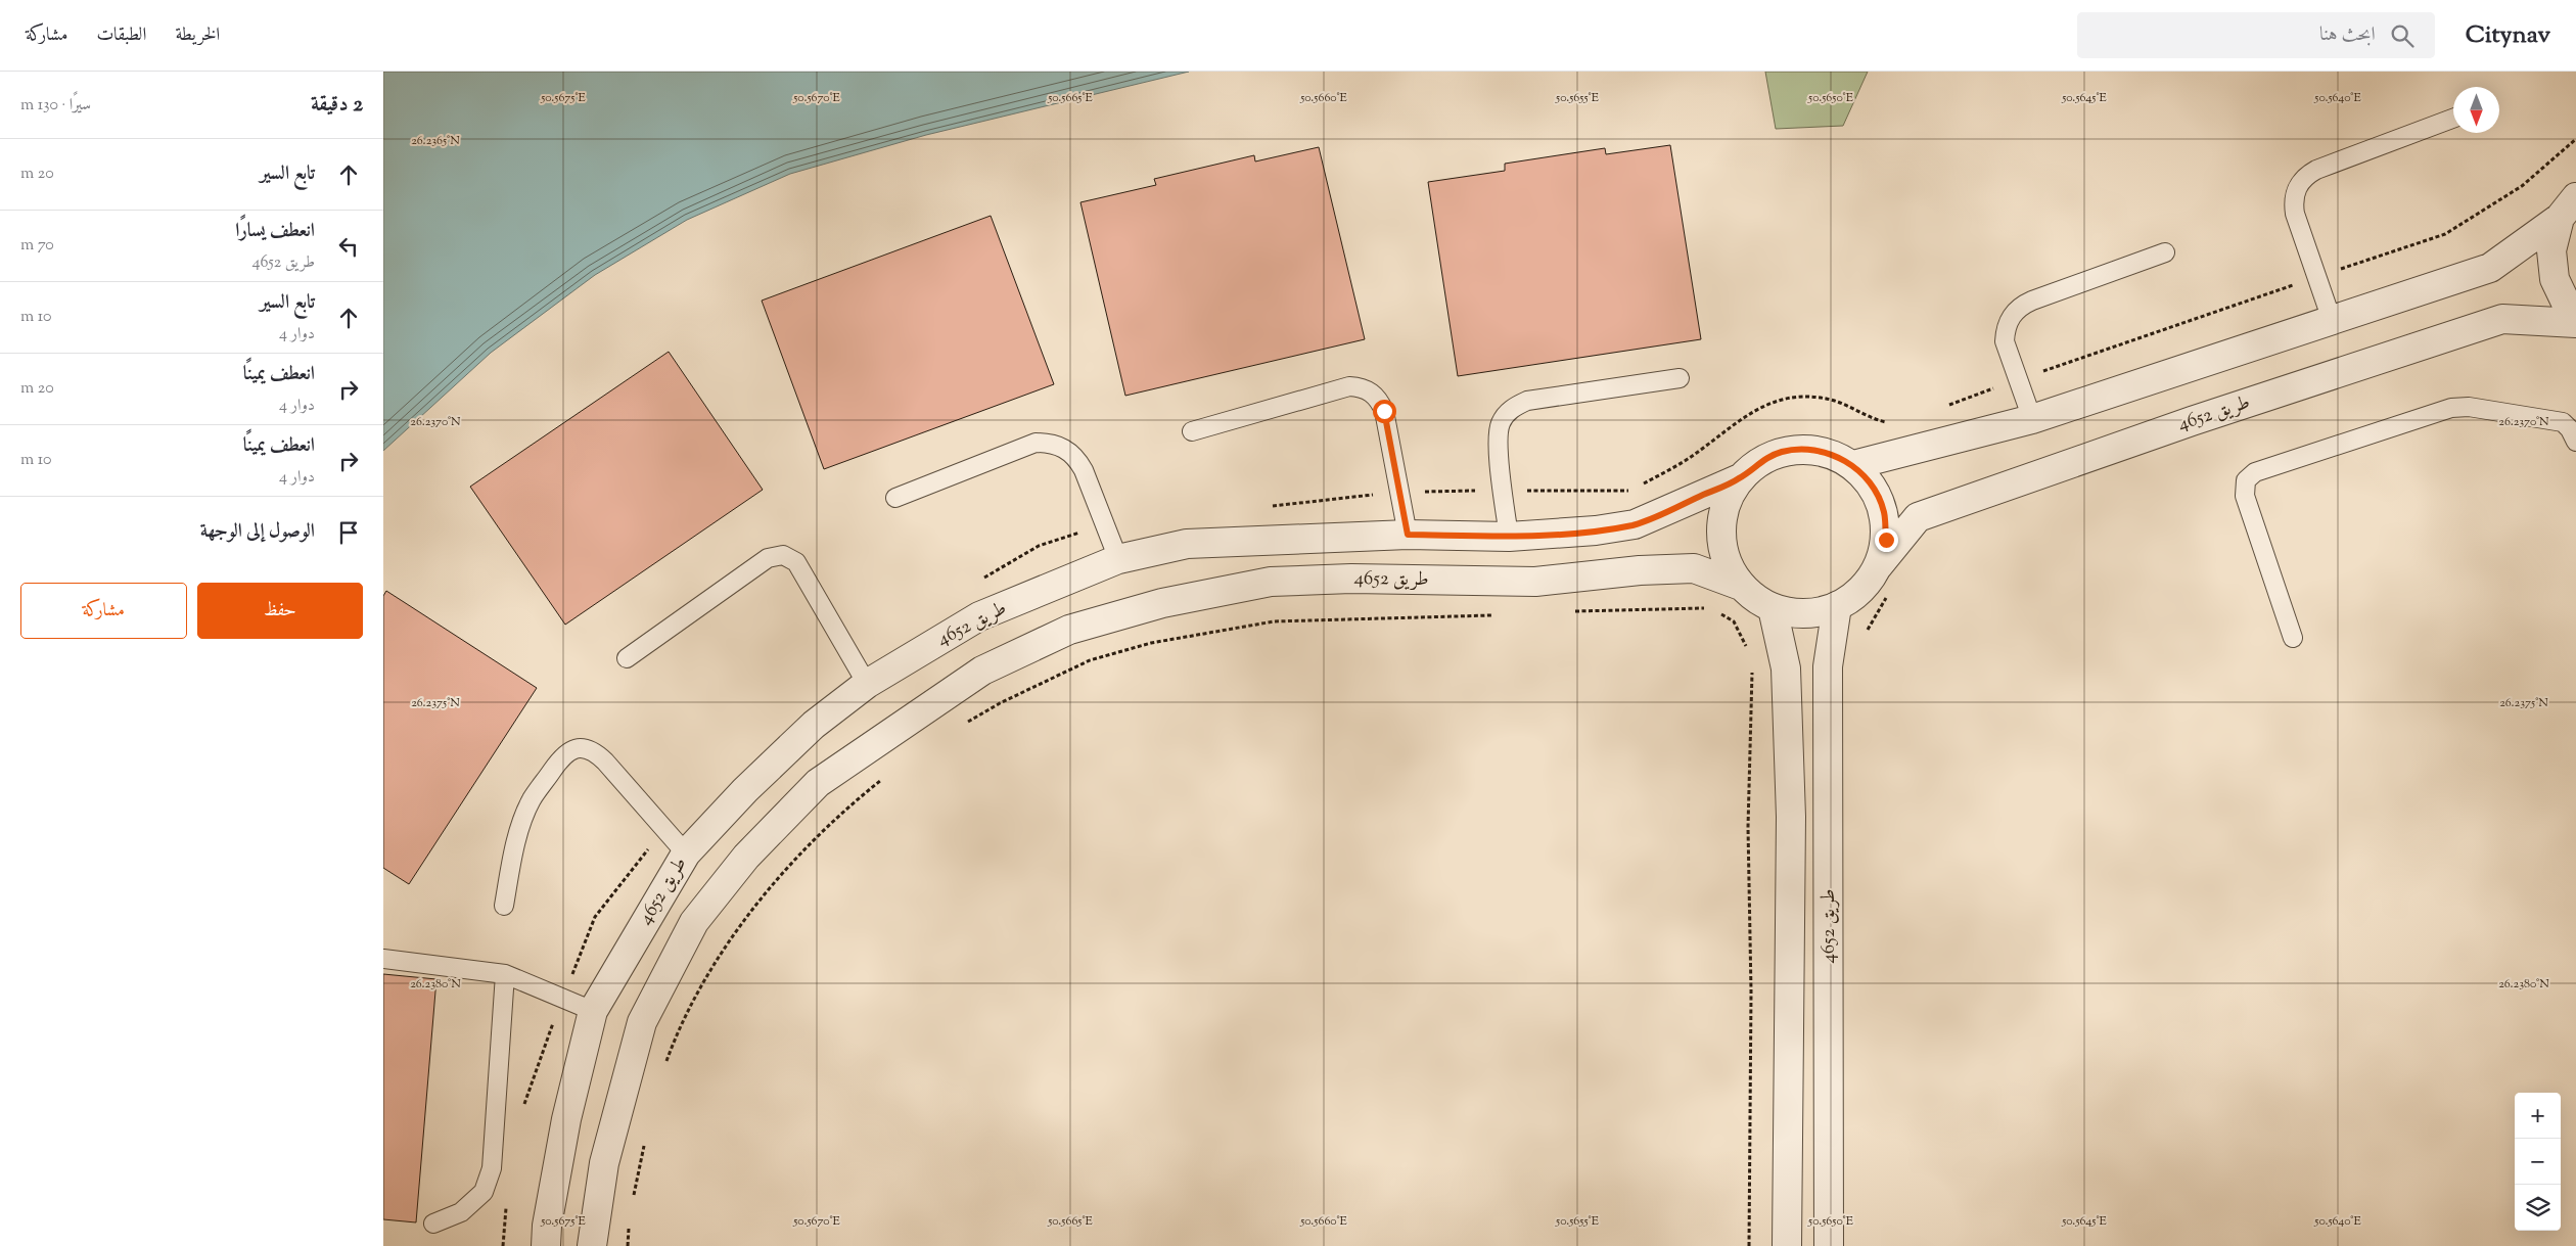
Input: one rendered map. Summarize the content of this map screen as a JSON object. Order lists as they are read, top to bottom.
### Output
{
  "streets": {
    "street": ["طريق 4652"]
  },
  "north": "bottom",
  "page": {
    "header": "Citynav",
    "search": "ابحث هنا",
    "nav": ["الخريطة", "الطبقات", "مشاركة"],
    "heading": ["2 دقيقة", "سيرًا · 130 m"],
    "list": [
      ["تابع السير", "20 m"],
      ["انعطف يسارًا", "طريق 4652", "70 m"],
      ["تابع السير", "دوار 4", "10 m"],
      ["انعطف يمينًا", "دوار 4", "20 m"],
      ["انعطف يمينًا", "دوار 4", "10 m"],
      "الوصول إلى الوجهة"
    ],
    "buttons": ["حفظ", "مشاركة"],
    "map_buttons": ["+", "−"]
  },
  "coordinates": [
    "50.5675°E",
    "50.5670°E",
    "50.5665°E",
    "50.5660°E",
    "50.5655°E",
    "50.5650°E",
    "50.5645°E",
    "50.5640°E",
    "26.2365°N",
    "26.2370°N",
    "26.2375°N",
    "26.2380°N"
  ]
}
